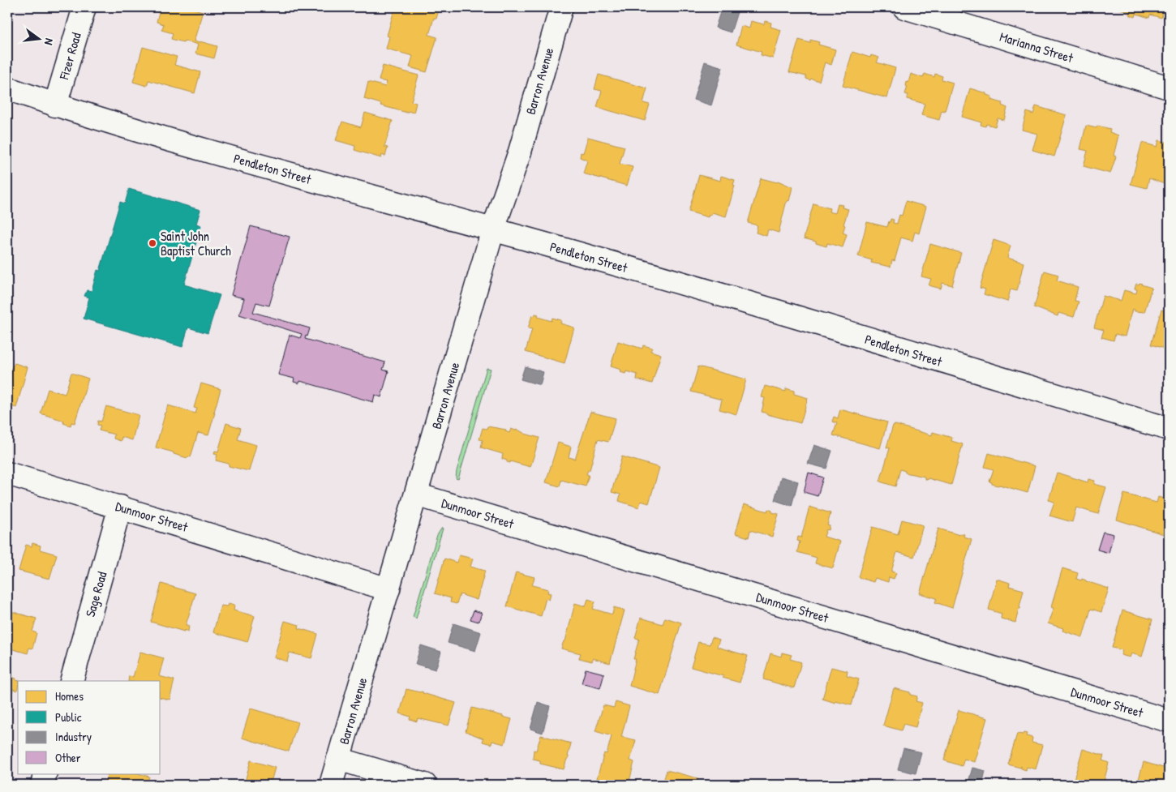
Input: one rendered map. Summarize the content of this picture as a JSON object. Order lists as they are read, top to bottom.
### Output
{
  "streets": {
    "main road": [
      "Marianna Street",
      "Fizer Road",
      "Barron Avenue",
      "Pendleton Street",
      "Dunmoor Street",
      "Sage Road"
    ]
  },
  "crossings": [
    ["Fizer Road", "Pendleton Street"],
    ["Barron Avenue", "Pendleton Street"],
    ["Barron Avenue", "Dunmoor Street"],
    ["Dunmoor Street", "Sage Road"]
  ],
  "places": ["Saint John Baptist Church"],
  "legend": [
    "Homes",
    "Public",
    "Industry",
    "Other"
  ],
  "north": "right"
}
